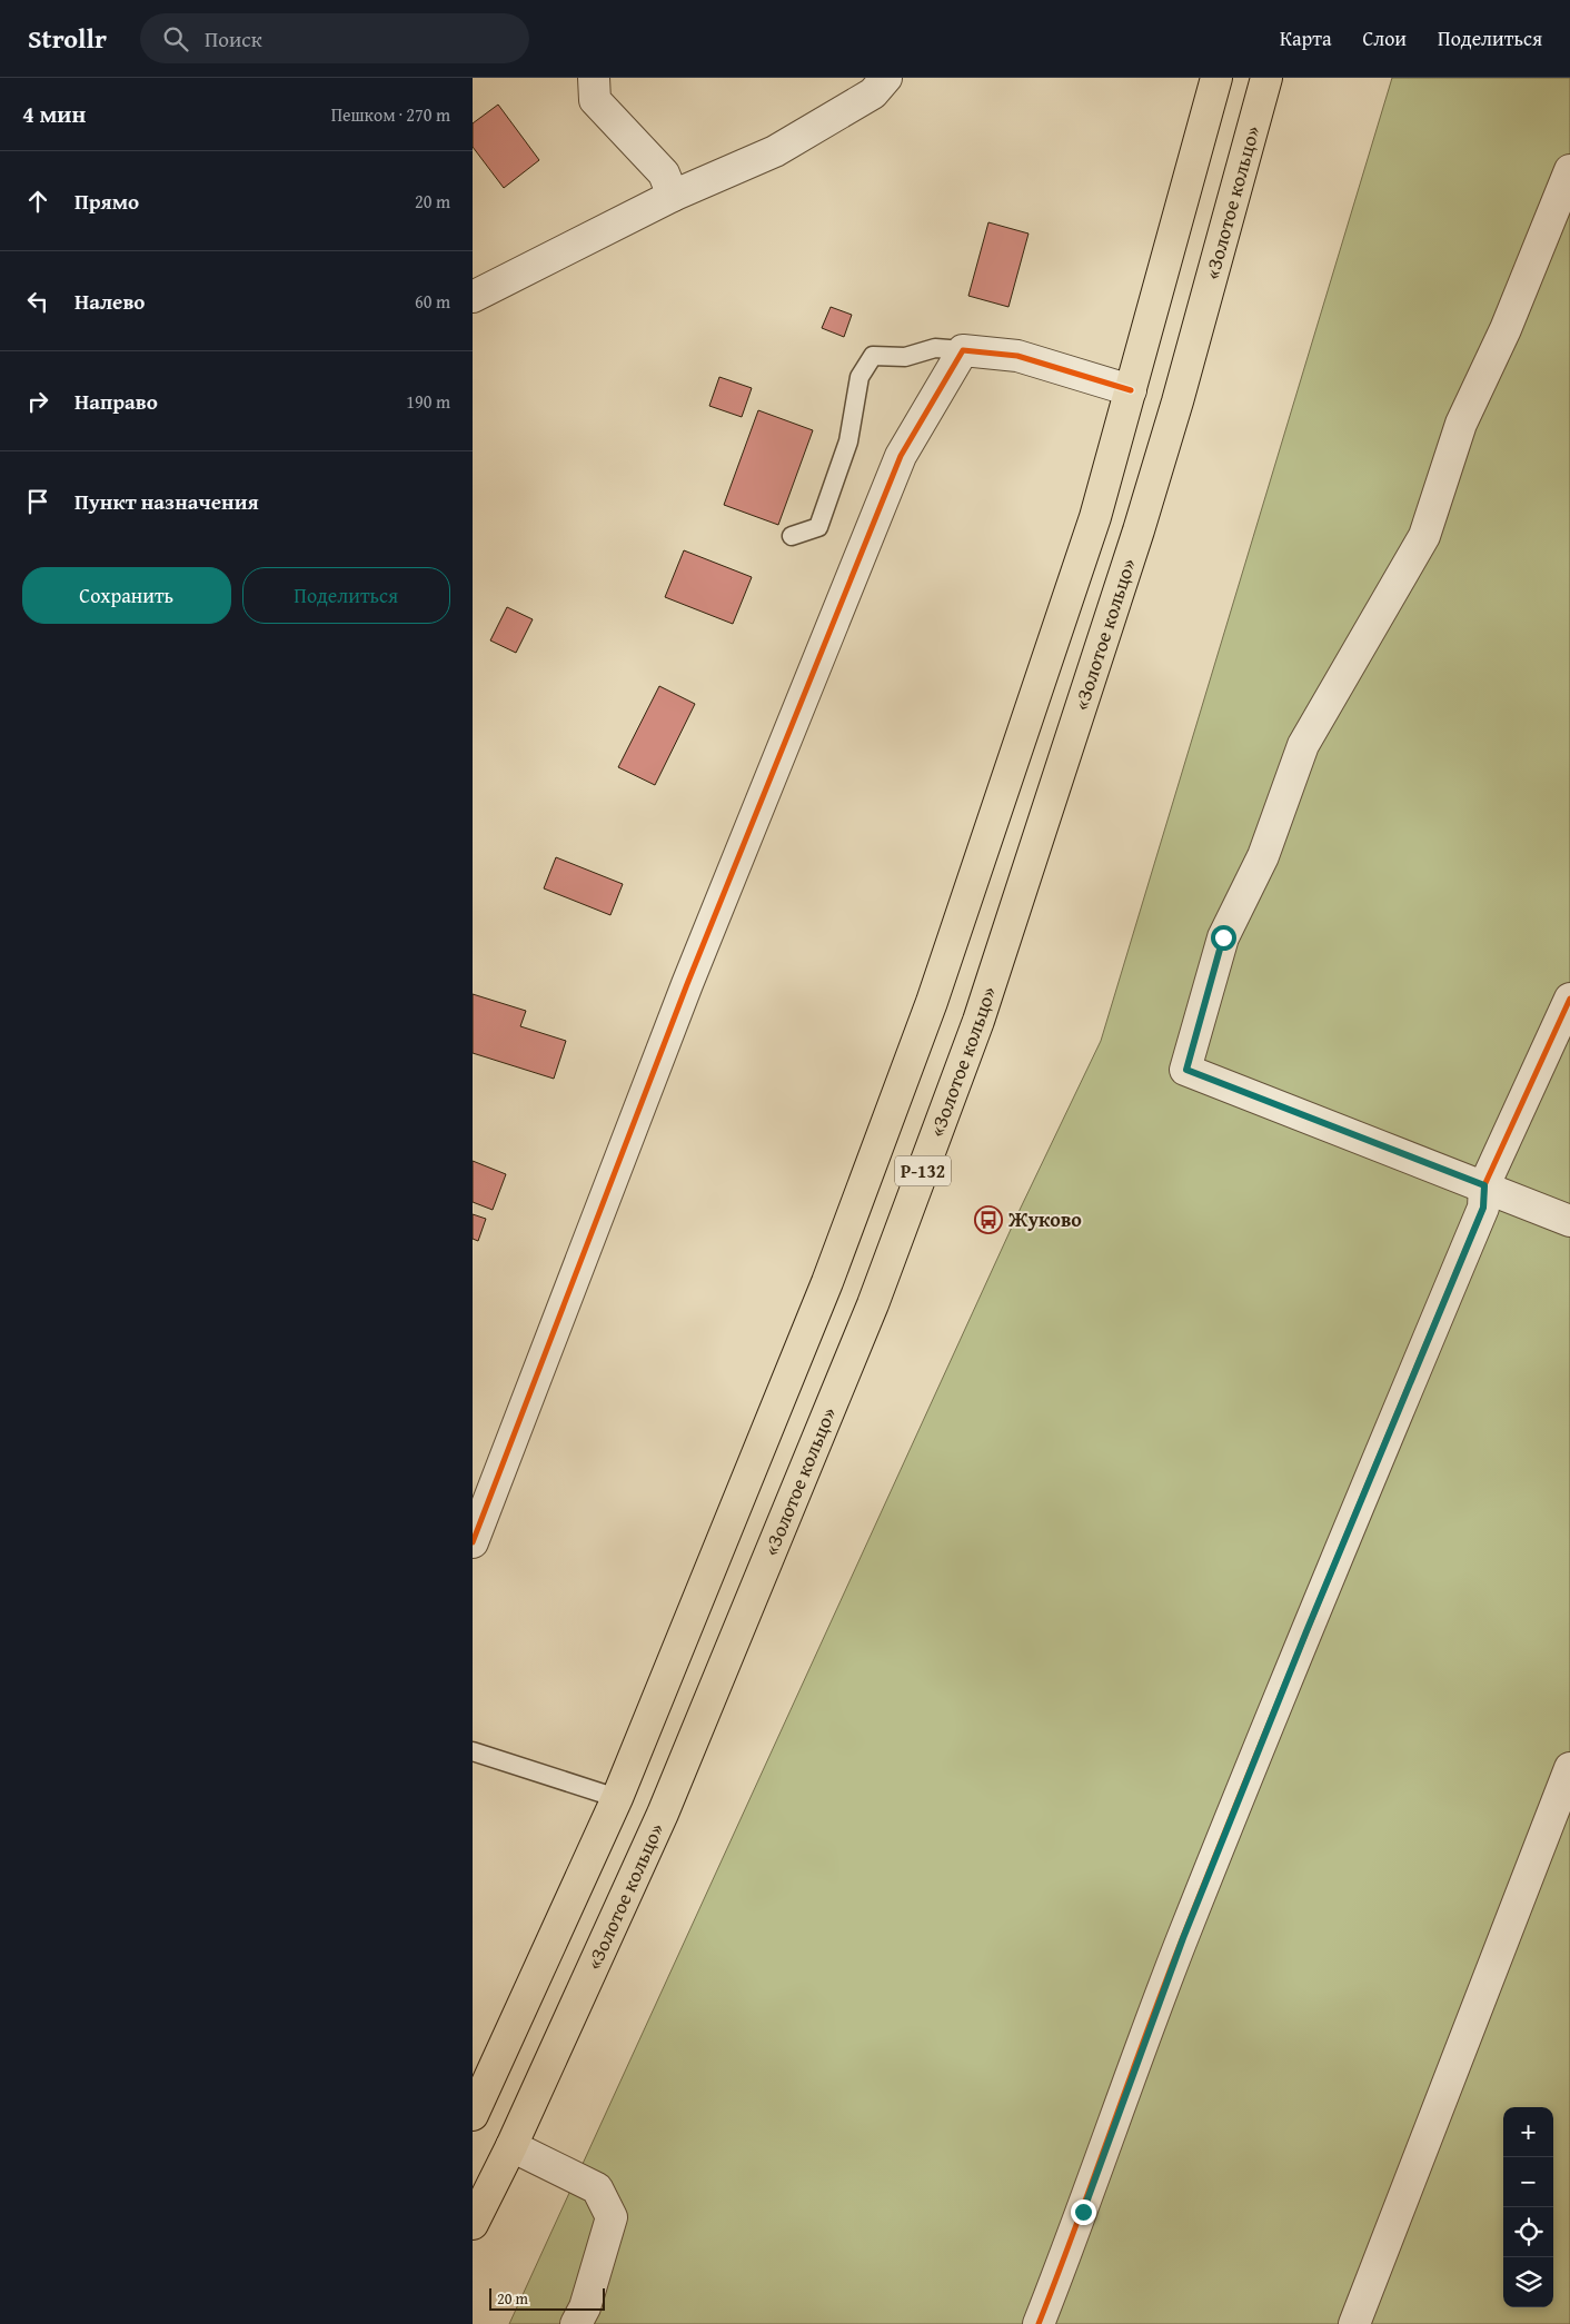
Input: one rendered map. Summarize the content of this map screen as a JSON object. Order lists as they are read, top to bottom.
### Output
{
  "streets": {
    "highway": ["«Золотое кольцо»", "Р-132"]
  },
  "places": {
    "bus stop": ["Жуково"]
  },
  "scale_bar": "20 m",
  "page": {
    "header": "Strollr",
    "search": "Поиск",
    "nav": ["Карта", "Слои", "Поделиться"],
    "heading": ["4 мин", "Пешком · 270 m"],
    "list": [
      ["Прямо", "20 m"],
      ["Налево", "60 m"],
      ["Направо", "190 m"],
      "Пункт назначения"
    ],
    "buttons": ["Сохранить", "Поделиться"],
    "map_buttons": ["+", "−"],
    "scale": "20 m"
  }
}
